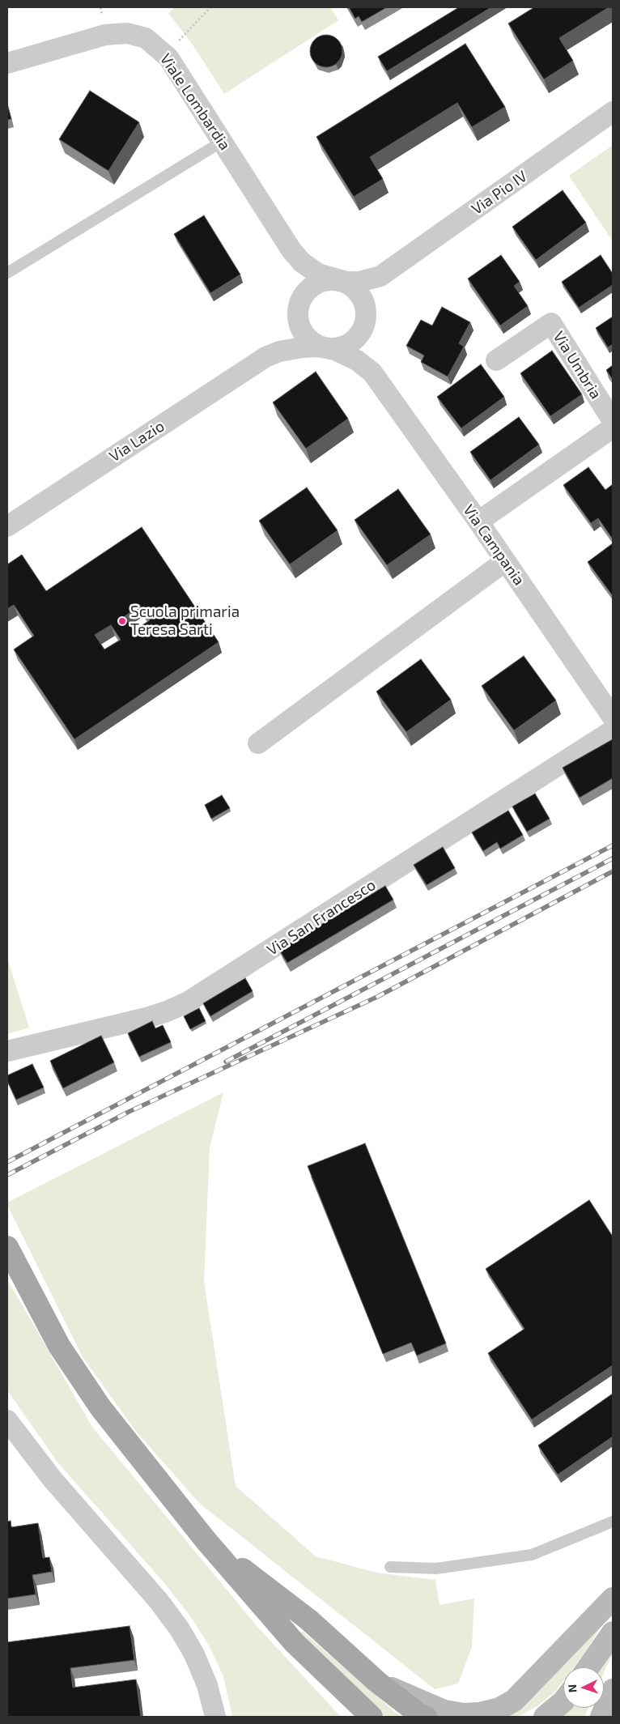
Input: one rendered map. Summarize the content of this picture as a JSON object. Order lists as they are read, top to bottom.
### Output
{
  "streets": {
    "street": [
      "Viale Lombardia",
      "Via Pio IV",
      "Via Umbria",
      "Via Lazio",
      "Via Campania",
      "Via San Francesco"
    ]
  },
  "crossings": [
    ["Viale Lombardia", "Via Pio IV"],
    ["Viale Lombardia", "Via Lazio"],
    ["Viale Lombardia", "Via Campania"],
    ["Via Pio IV", "Via Lazio"],
    ["Via Pio IV", "Via Campania"],
    ["Via Lazio", "Via Campania"]
  ],
  "places": ["Scuola primaria Teresa Sarti"],
  "north": "left"
}
